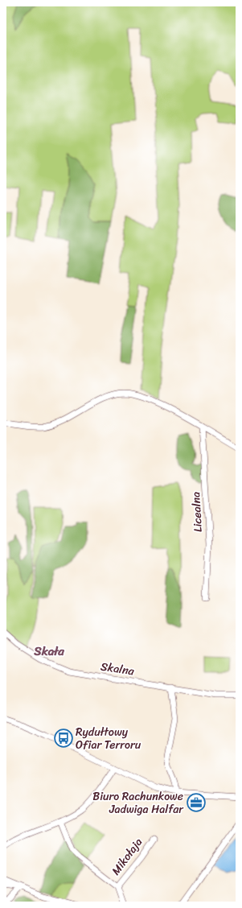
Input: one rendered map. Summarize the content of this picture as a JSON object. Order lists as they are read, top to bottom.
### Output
{
  "streets": {
    "street": ["Licealna", "Skalna", "Mikołaja"]
  },
  "districts": ["Skała"],
  "places": {
    "bus stop": ["Rydułtowy Ofiar Terroru"],
    "office": ["Biuro Rachunkowe Jadwiga Halfar"]
  }
}
